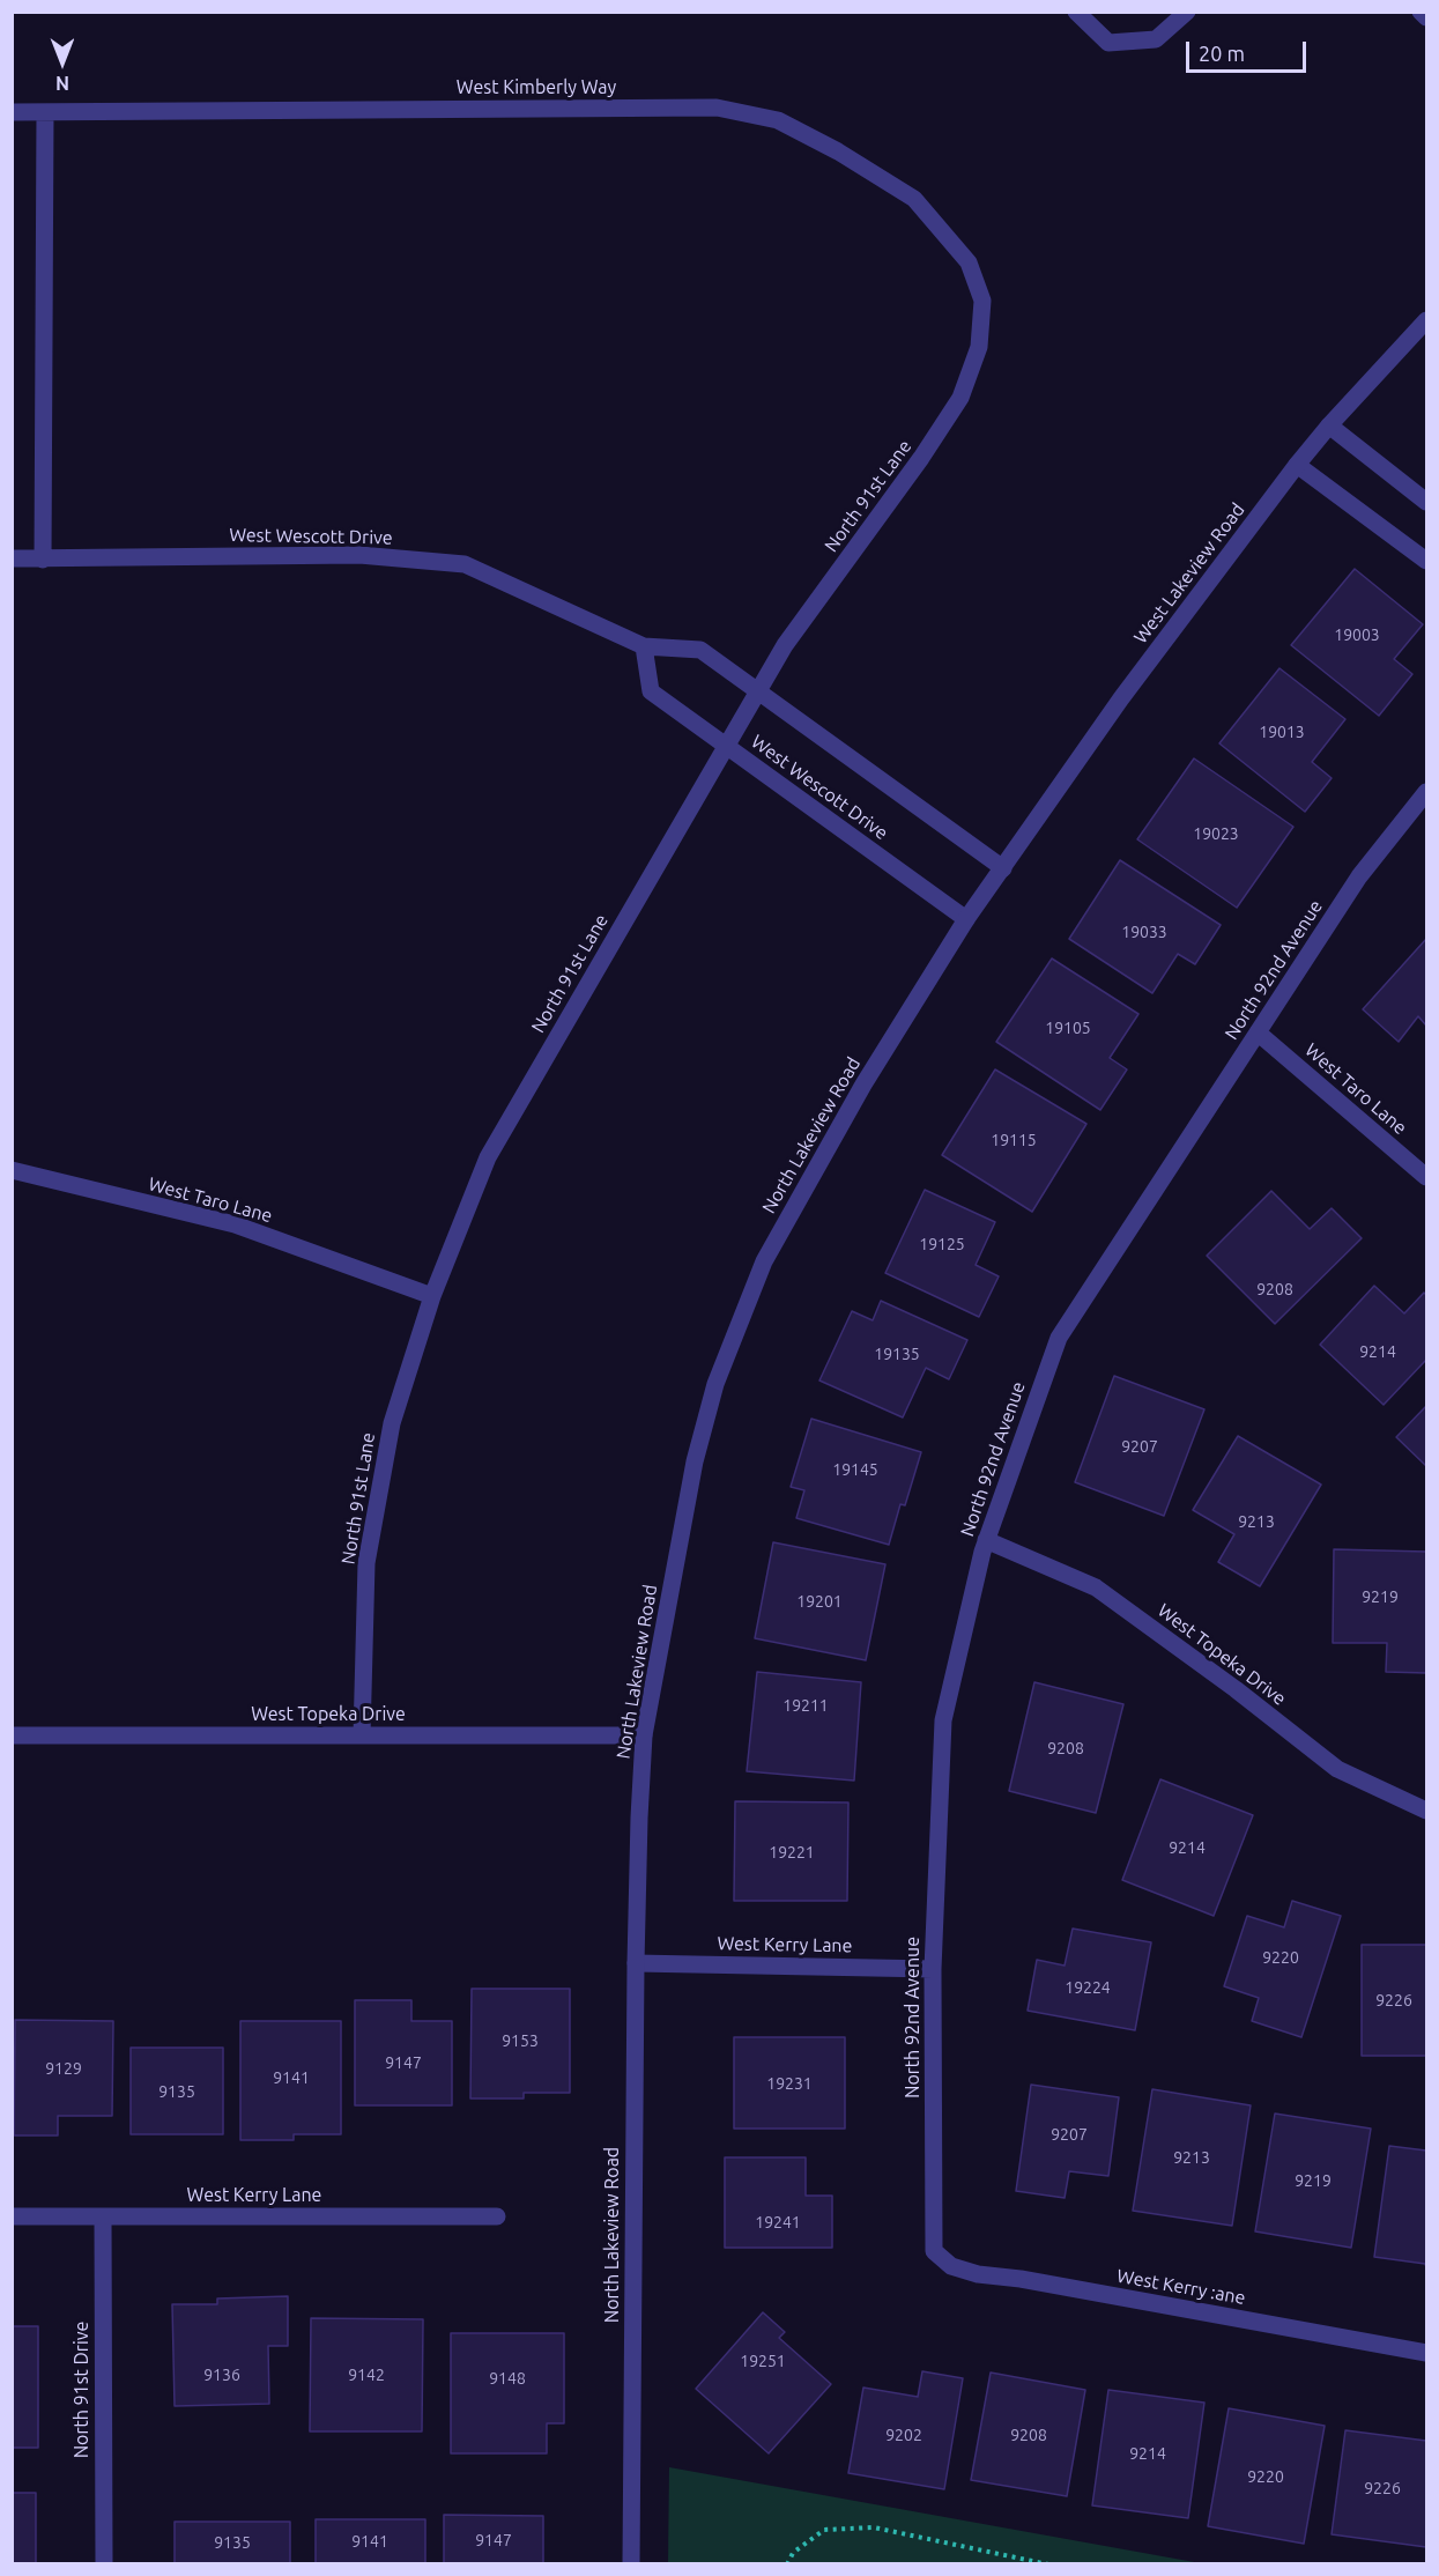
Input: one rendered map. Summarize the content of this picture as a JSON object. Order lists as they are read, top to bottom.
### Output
{
  "streets": {
    "street": [
      "West Kimberly Way",
      "North 91st Lane",
      "West Wescott Drive",
      "West Lakeview Road",
      "North 92nd Avenue",
      "West Taro Lane",
      "North Lakeview Road",
      "West Topeka Drive",
      "West Kerry Lane",
      "West Kerry :ane",
      "North 91st Drive"
    ]
  },
  "crossings": [
    ["West Kimberly Way", "North 91st Lane"],
    ["North 91st Lane", "West Wescott Drive"],
    ["North 91st Lane", "West Taro Lane"],
    ["North 91st Lane", "West Topeka Drive"],
    ["West Wescott Drive", "West Lakeview Road"],
    ["West Wescott Drive", "North Lakeview Road"],
    ["West Lakeview Road", "North Lakeview Road"],
    ["North 92nd Avenue", "West Taro Lane"],
    ["North 92nd Avenue", "West Topeka Drive"],
    ["North 92nd Avenue", "West Kerry Lane"],
    ["North 92nd Avenue", "West Kerry :ane"],
    ["North Lakeview Road", "West Topeka Drive"],
    ["North Lakeview Road", "West Kerry Lane"],
    ["West Kerry Lane", "North 91st Drive"]
  ],
  "house_numbers": [
    "19003",
    "19013",
    "19023",
    "19033",
    "19105",
    "19115",
    "19125",
    "9208",
    "9214",
    "19135",
    "9207",
    "19145",
    "9213",
    "9219",
    "19201",
    "19211",
    "9208",
    "9214",
    "19221",
    "9220",
    "19224",
    "9226",
    "9153",
    "9147",
    "9129",
    "9141",
    "19231",
    "9135",
    "9207",
    "9213",
    "9219",
    "19241",
    "19251",
    "9136",
    "9142",
    "9148",
    "9202",
    "9208",
    "9214",
    "9220",
    "9226",
    "9147",
    "9141",
    "9135"
  ],
  "scale_bar": "20 m",
  "north": "bottom"
}
